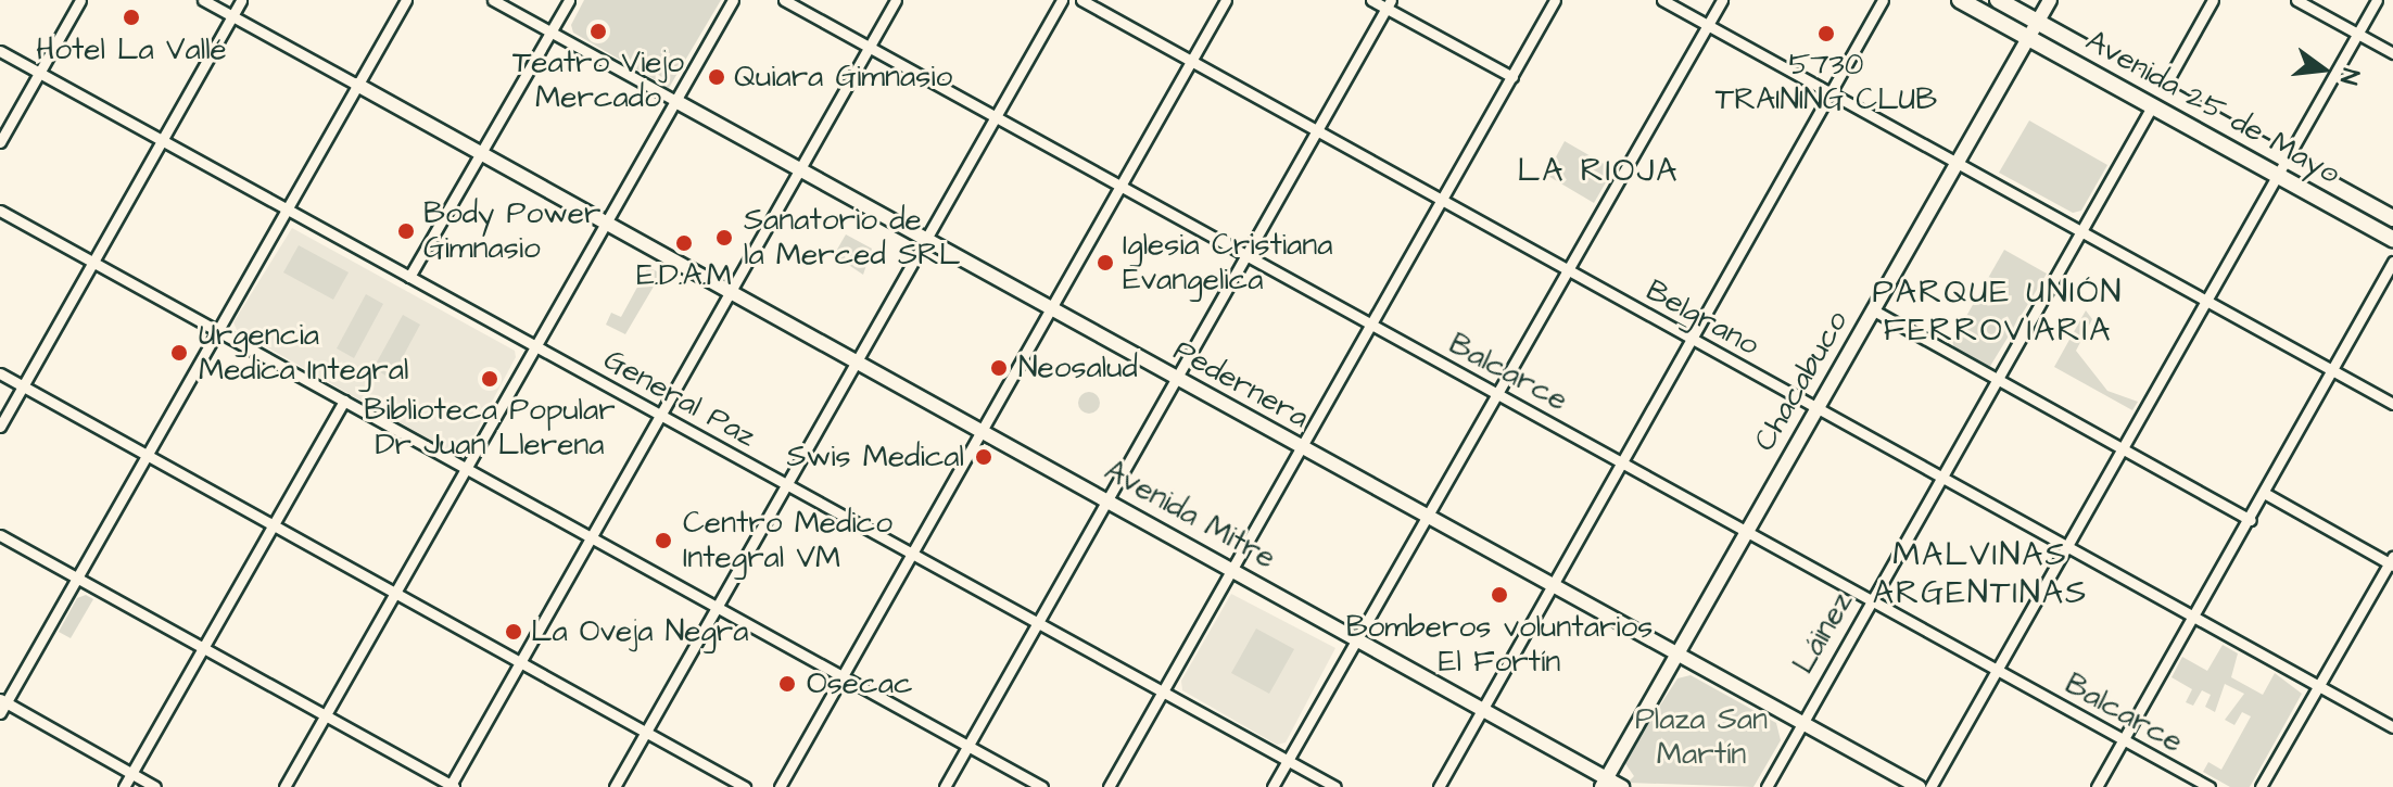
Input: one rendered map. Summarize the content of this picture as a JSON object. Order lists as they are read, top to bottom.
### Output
{
  "streets": {
    "main road": ["Avenida 25 de Mayo"],
    "street": [
      "Belgrano",
      "Balcarce",
      "Chacabuco",
      "Pedernera",
      "General Paz",
      "Avenida Mitre",
      "Láinez"
    ]
  },
  "crossings": [
    ["Avenida 25 de Mayo", "Chacabuco"],
    ["Avenida 25 de Mayo", "Láinez"],
    ["Belgrano", "Chacabuco"],
    ["Belgrano", "Láinez"],
    ["Balcarce", "Chacabuco"],
    ["Balcarce", "Láinez"],
    ["Chacabuco", "Pedernera"],
    ["Chacabuco", "Avenida Mitre"],
    ["Pedernera", "Láinez"]
  ],
  "districts": ["LA RIOJA", "PARQUE UNIÓN FERROVIARIA", "MALVINAS ARGENTINAS"],
  "parks": ["Plaza San Martín"],
  "places": [
    "Hotel La Vallé",
    "Teatro Viejo Mercado",
    "5730 TRAINING CLUB",
    "Quiara Gimnasio",
    "Body Power Gimnasio",
    "Sanatorio de la Merced SRL",
    "E.D.A.M",
    "Iglesia Cristiana Evangelica",
    "Urgencia Medica Integral",
    "Neosalud",
    "Biblioteca Popular Dr Juan Llerena",
    "Swis Medical",
    "Centro Medico Integral VM",
    "Bomberos voluntarios El Fortín",
    "La Oveja Negra",
    "Osecac"
  ],
  "north": "right"
}
